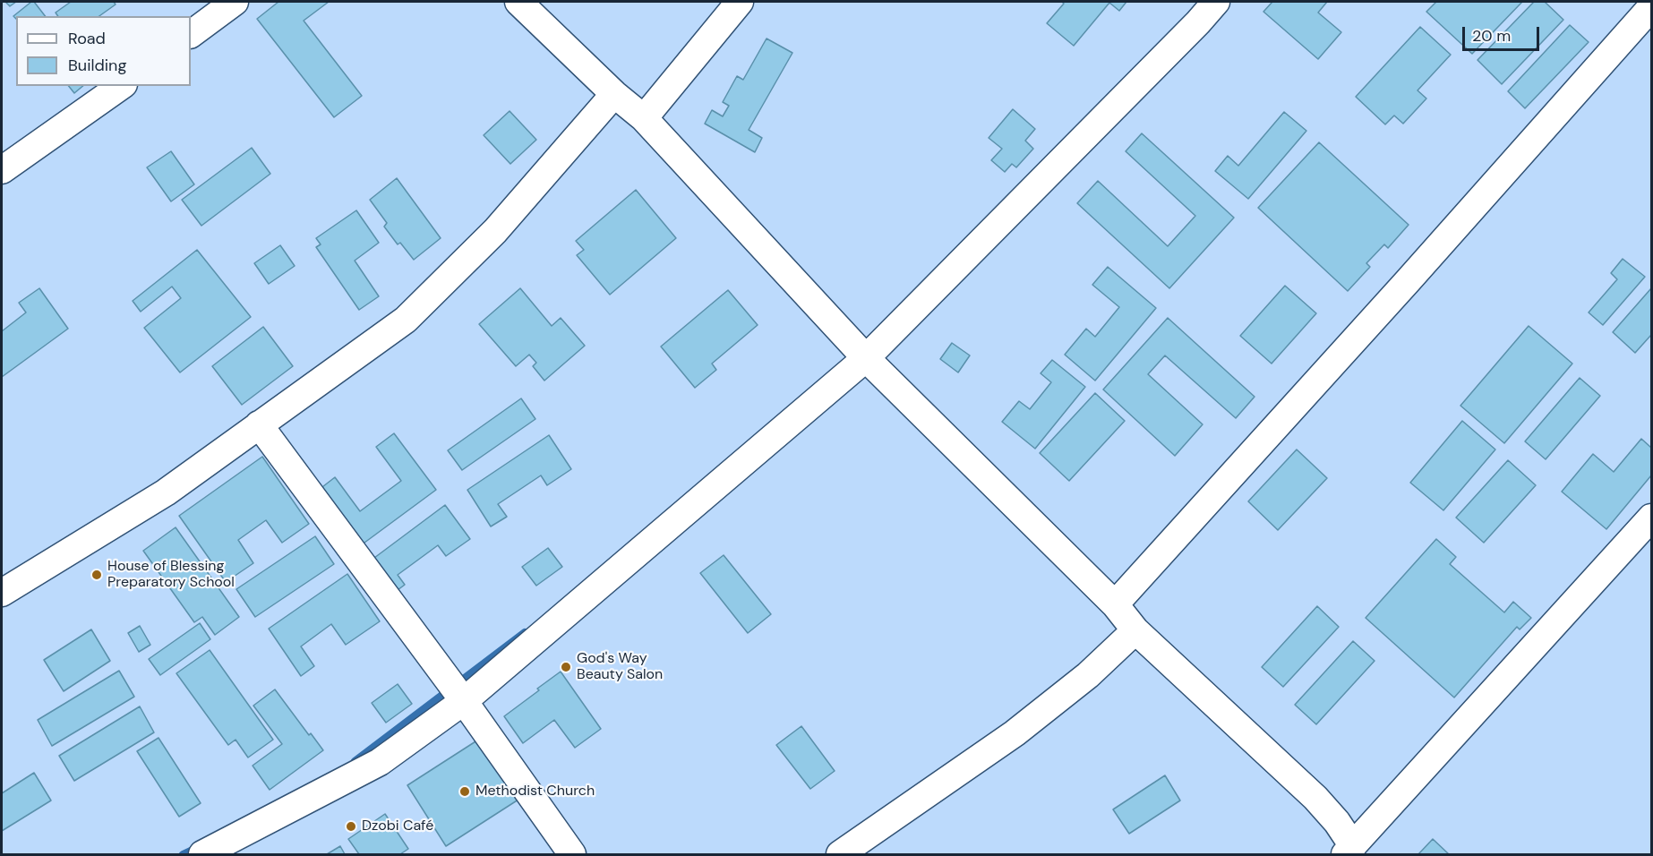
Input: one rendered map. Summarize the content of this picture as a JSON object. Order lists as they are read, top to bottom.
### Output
{
  "places": [
    "House of Blessing Preparatory School",
    "God's Way Beauty Salon",
    "Methodist Church",
    "Dzobi Café"
  ],
  "legend": ["Road", "Building"],
  "scale_bar": "20 m"
}
